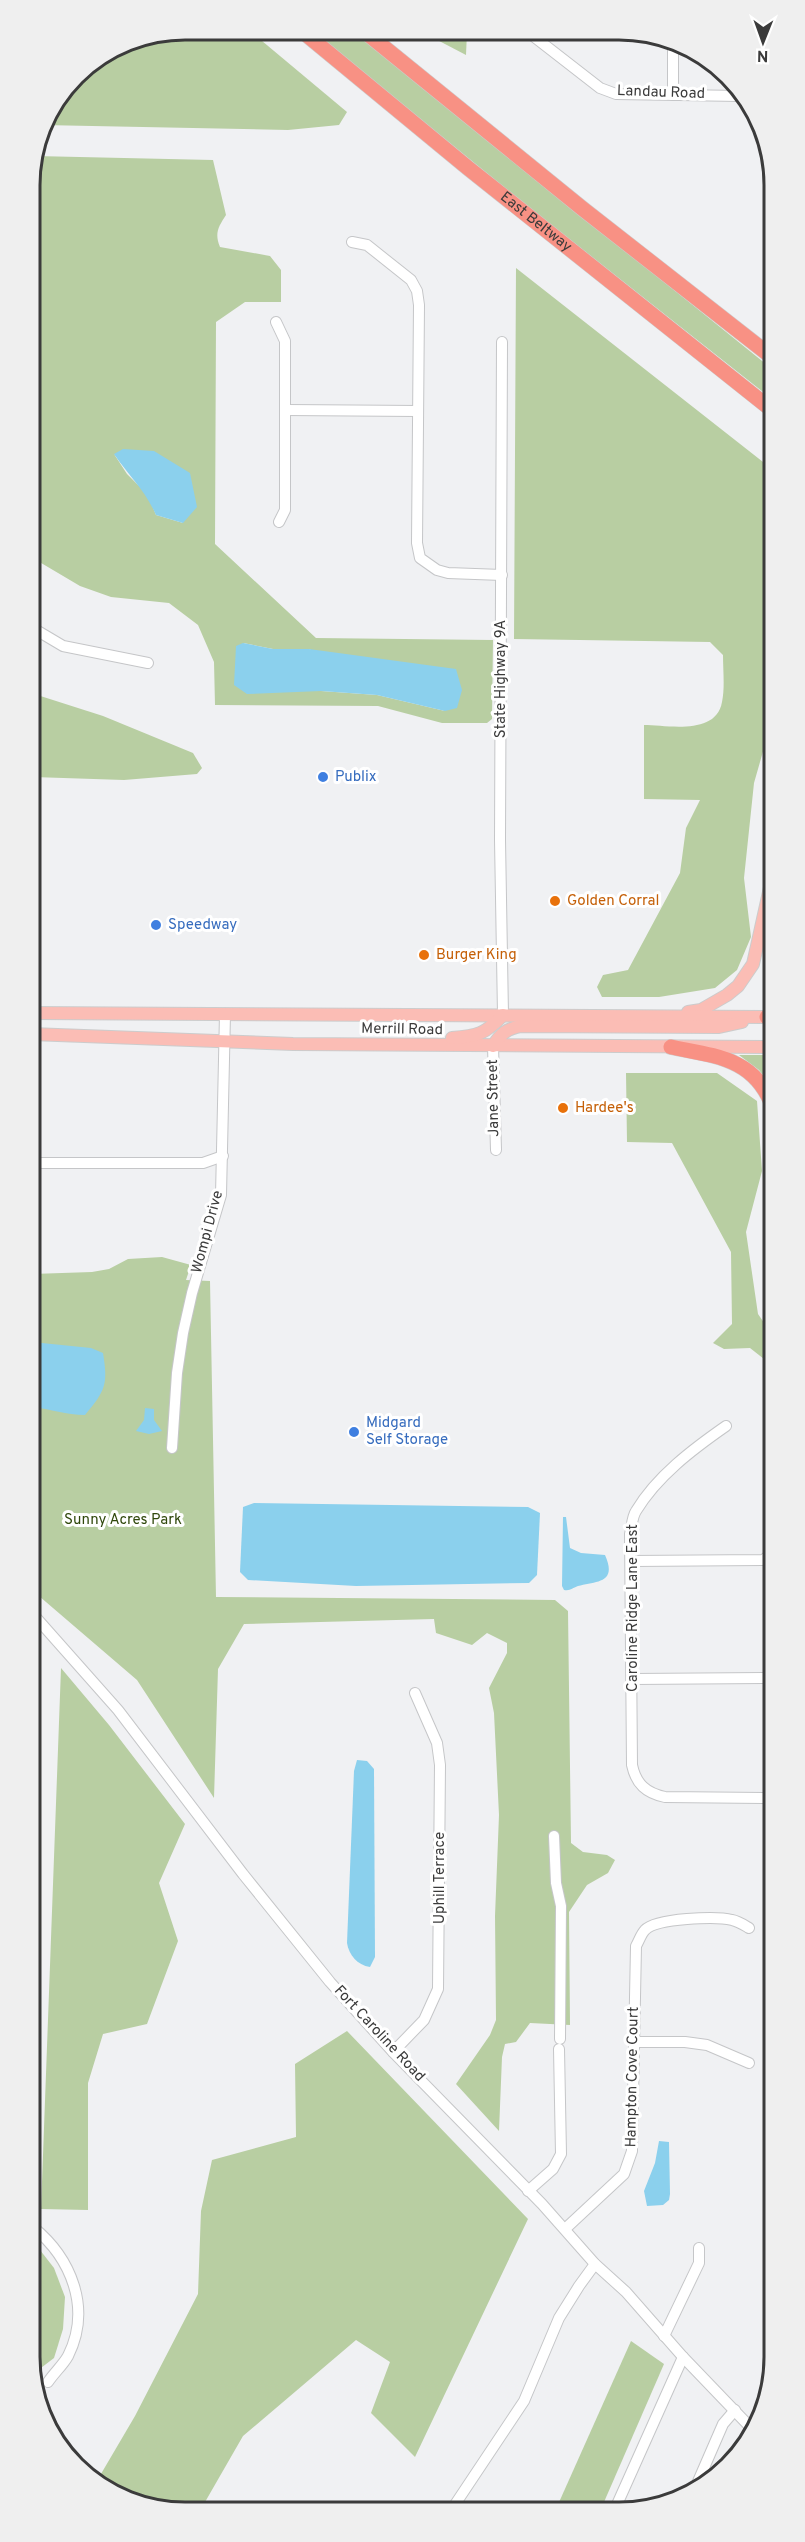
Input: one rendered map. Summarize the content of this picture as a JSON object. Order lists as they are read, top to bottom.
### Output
{
  "streets": {
    "highway": ["East Beltway"],
    "main road": ["Merrill Road"],
    "street": [
      "Landau Road",
      "State Highway 9A",
      "Jane Street",
      "Wompi Drive",
      "Caroline Ridge Lane East",
      "Uphill Terrace",
      "Fort Caroline Road",
      "Hampton Cove Court"
    ]
  },
  "crossings": [
    ["State Highway 9A", "Merrill Road"],
    ["Merrill Road", "Jane Street"],
    ["Merrill Road", "Wompi Drive"],
    ["Uphill Terrace", "Fort Caroline Road"],
    ["Fort Caroline Road", "Hampton Cove Court"]
  ],
  "parks": ["Sunny Acres Park"],
  "places": [
    "Publix",
    "Golden Corral",
    "Speedway",
    "Burger King",
    "Hardee's",
    "Midgard Self Storage"
  ],
  "north": "bottom"
}
